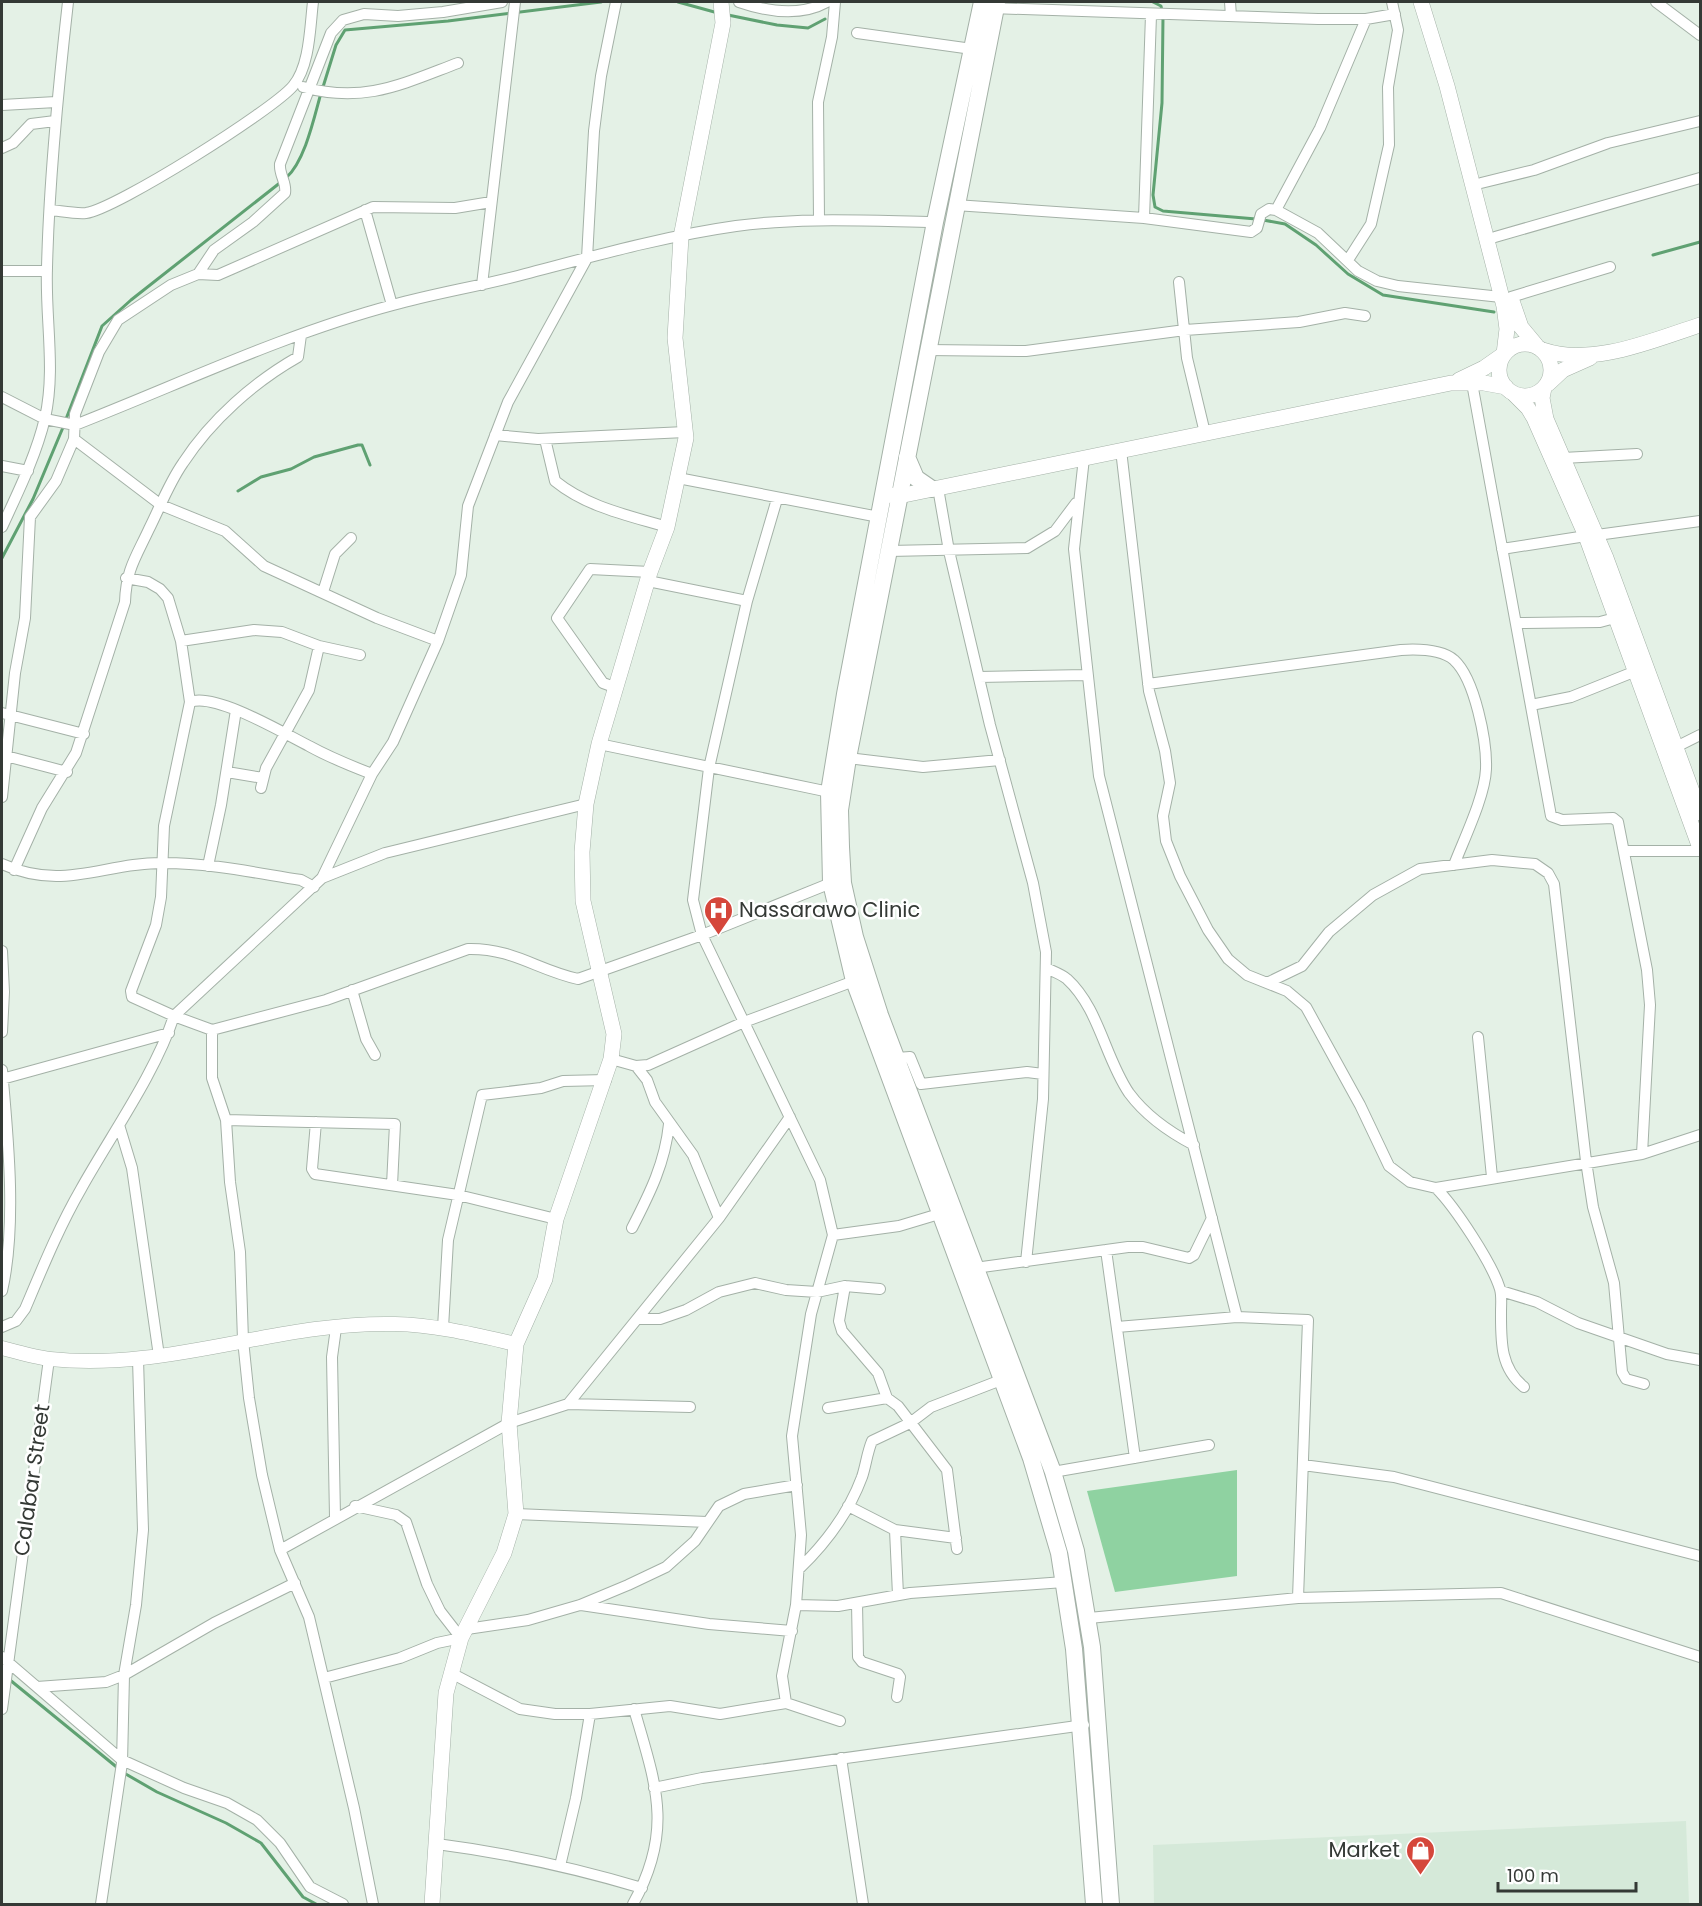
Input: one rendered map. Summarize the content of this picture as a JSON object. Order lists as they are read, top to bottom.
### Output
{
  "streets": {
    "street": ["Calabar Street"]
  },
  "places": {
    "hospital": ["Nassarawo Clinic"],
    "shop": ["Market"]
  },
  "scale_bar": "100 m"
}
